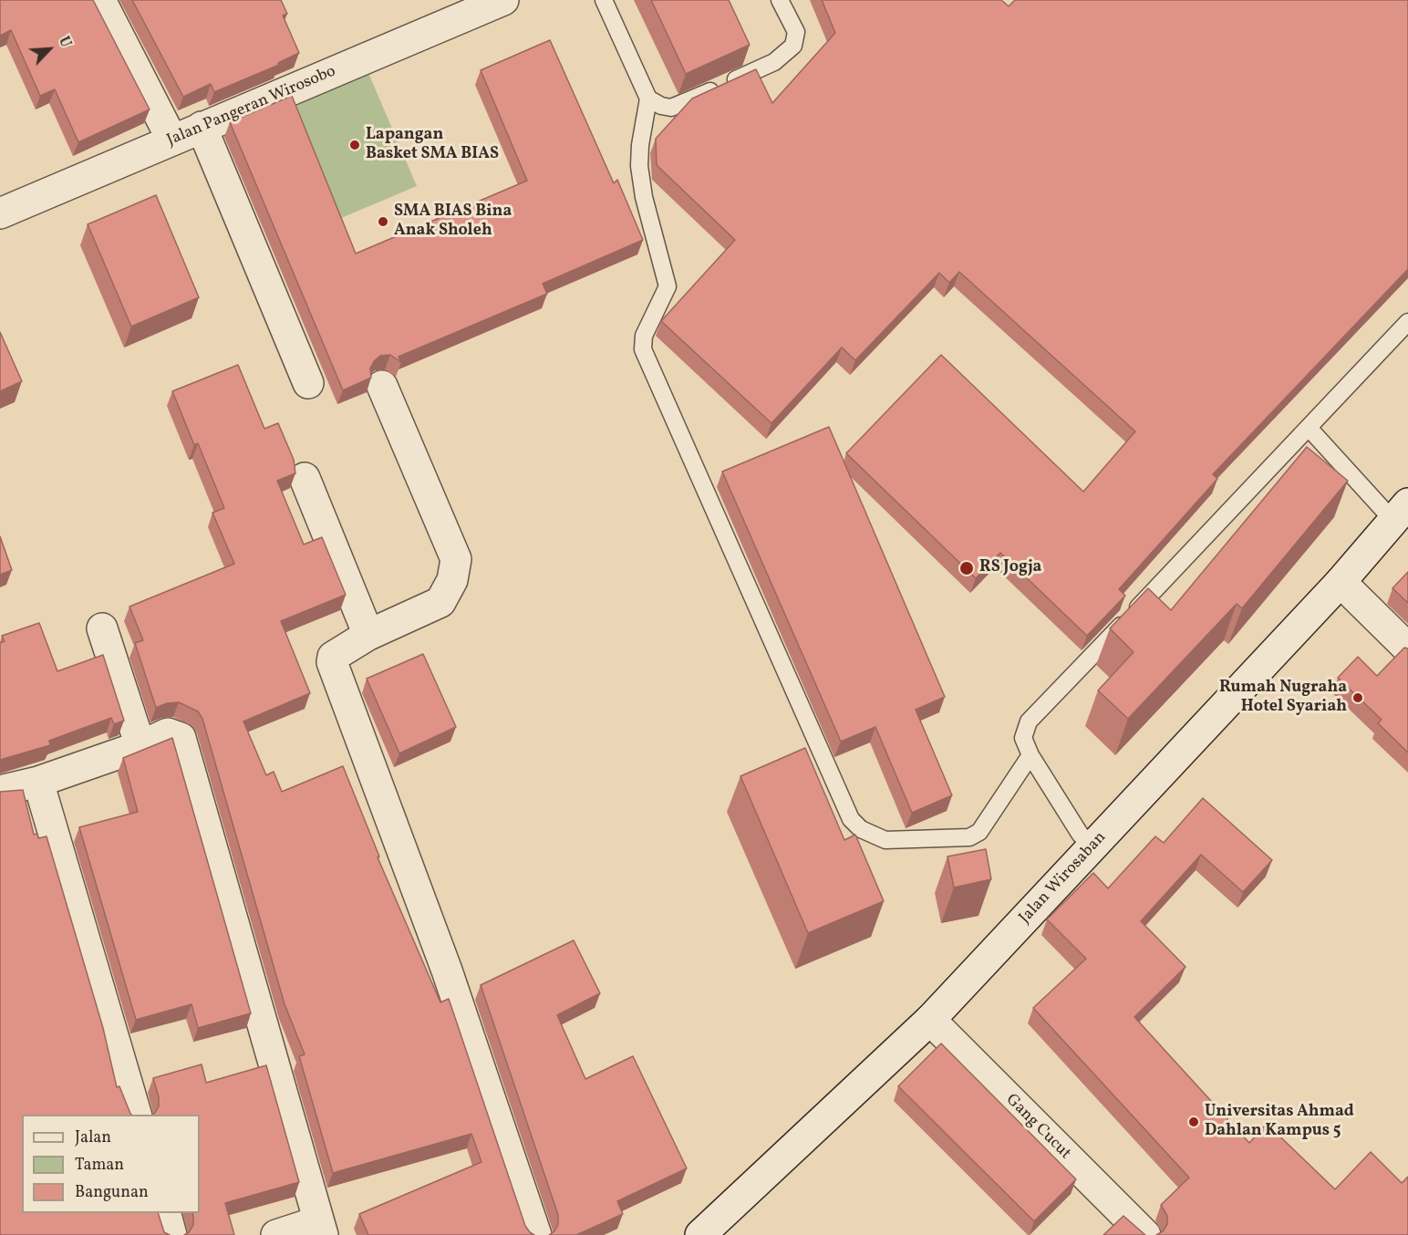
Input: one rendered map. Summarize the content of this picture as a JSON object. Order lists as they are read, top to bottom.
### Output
{
  "streets": {
    "street": ["Jalan Pangeran Wirosobo", "Jalan Wirosaban", "Gang Cucut"]
  },
  "crossings": [
    ["Jalan Wirosaban", "Gang Cucut"]
  ],
  "places": [
    "Lapangan Basket SMA BIAS",
    "SMA BIAS Bina Anak Sholeh",
    "RS Jogja",
    "Rumah Nugraha Hotel Syariah",
    "Universitas Ahmad Dahlan Kampus 5"
  ],
  "legend": ["Jalan", "Taman", "Bangunan"],
  "north": "top right"
}
